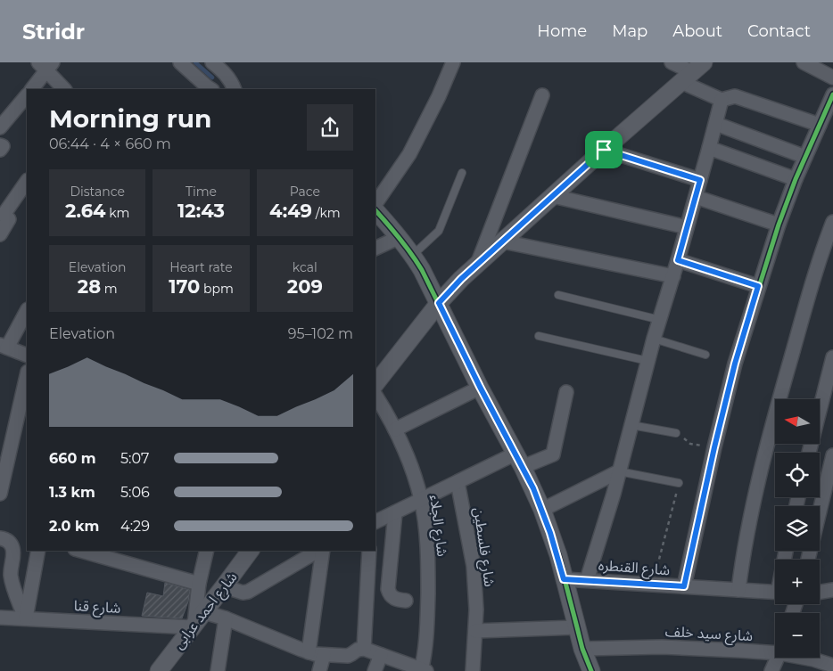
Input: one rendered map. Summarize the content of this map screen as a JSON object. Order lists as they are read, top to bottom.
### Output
{
  "streets": {
    "street": [
      "شارع الجلاء",
      "شارع فلسطين",
      "شارع القنطره",
      "شارع قنا",
      "شارع احمد عرابى",
      "شارع سيد خلف"
    ]
  },
  "crossings": [
    ["شارع قنا", "شارع احمد عرابى"]
  ],
  "north": "left",
  "page": {
    "header": "Stridr",
    "nav": [
      "Home",
      "Map",
      "About",
      "Contact"
    ],
    "heading": ["Morning run", "06:44 · 4 × 660 m"],
    "stats": [
      ["Distance", "2.64 km"],
      ["Time", "12:43"],
      ["Pace", "4:49 /km"],
      ["Elevation", "28 m"],
      ["Heart rate", "170 bpm"],
      ["kcal", "209"]
    ],
    "chart": ["Elevation", "95–102 m"],
    "map_buttons": ["+", "−"],
    "list": [
      {
        "name": "660 m",
        "note": "5:07"
      },
      {
        "name": "1.3 km",
        "note": "5:06"
      },
      {
        "name": "2.0 km",
        "note": "4:29"
      }
    ]
  }
}
